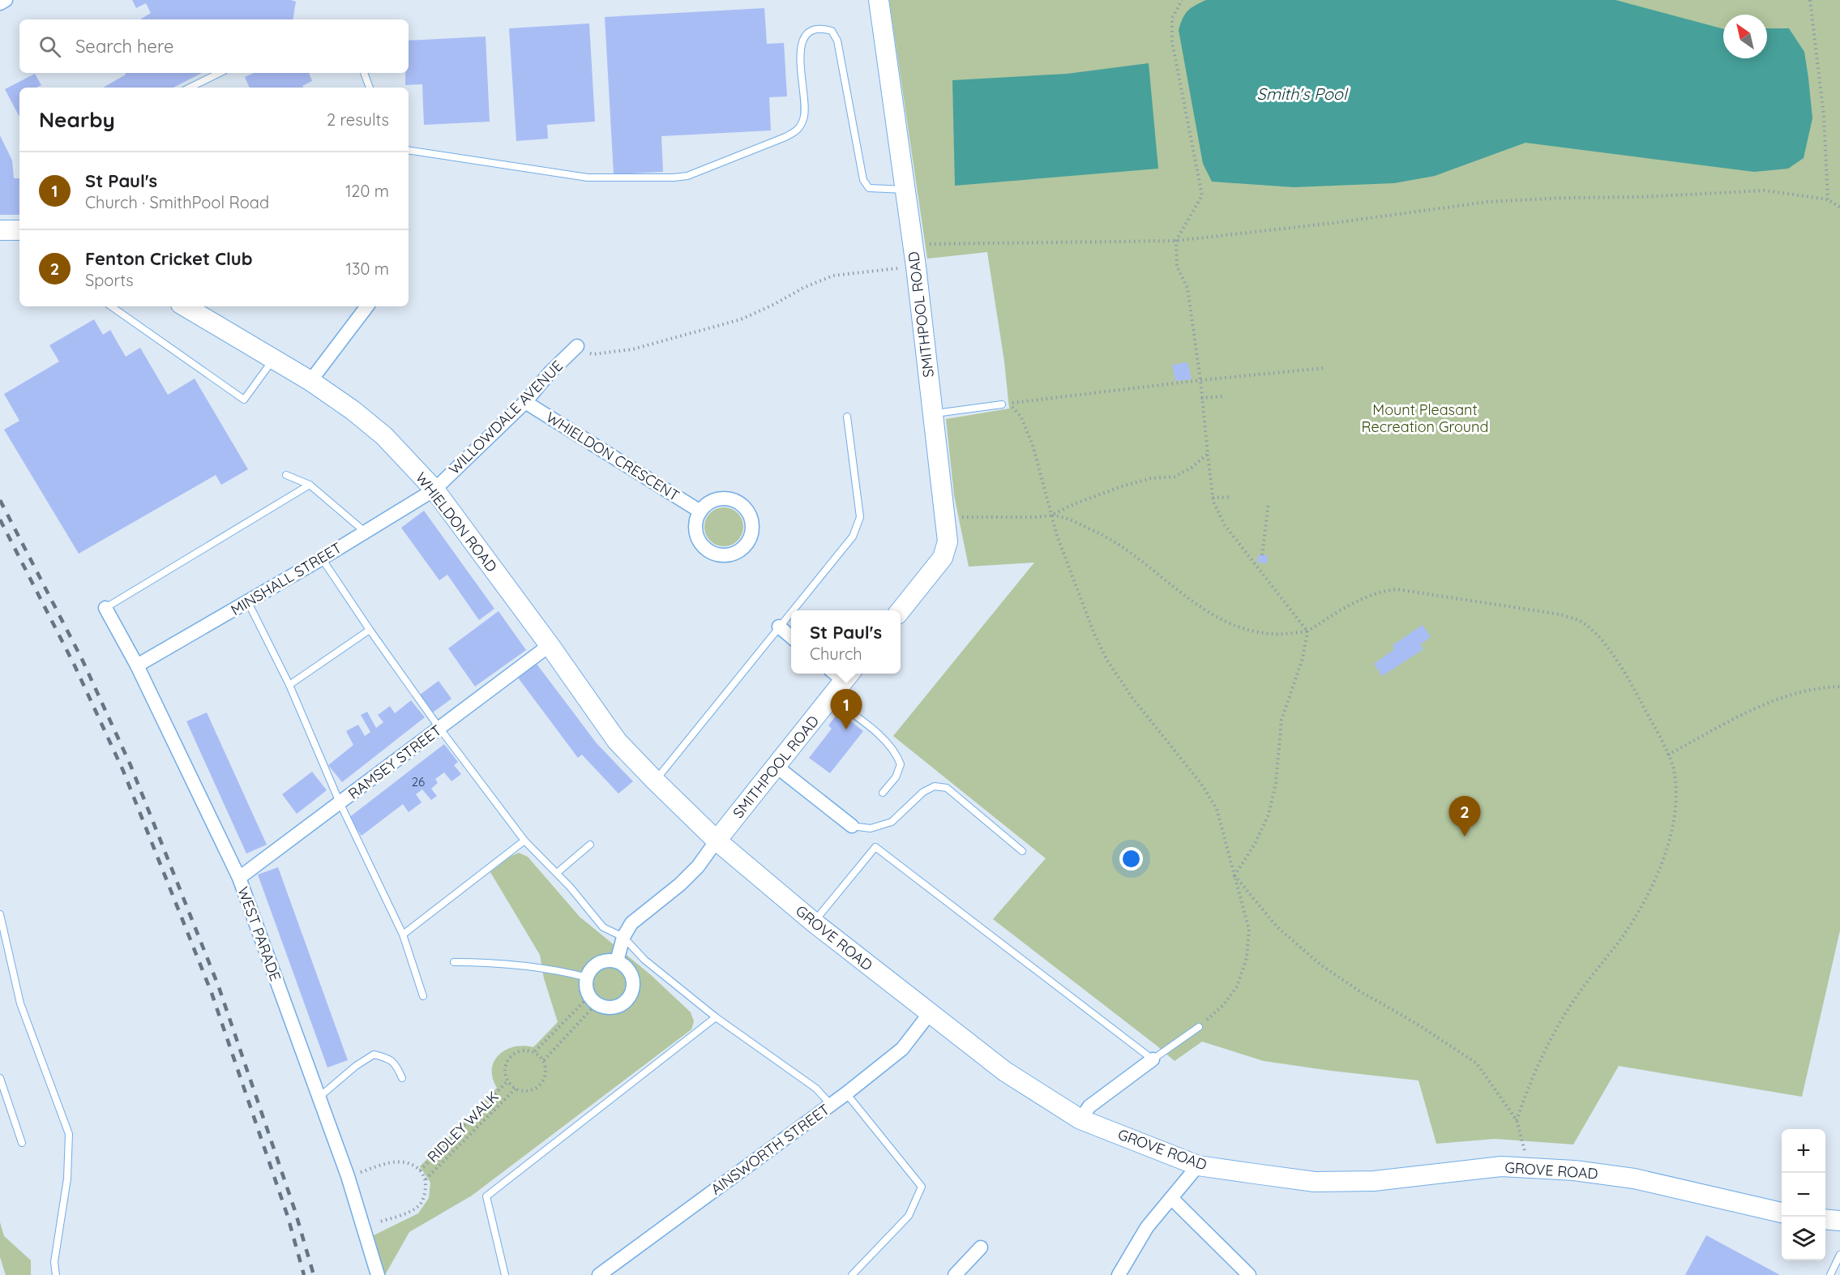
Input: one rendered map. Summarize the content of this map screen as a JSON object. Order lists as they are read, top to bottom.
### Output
{
  "streets": {
    "street": [
      "SMITHPOOL ROAD",
      "WILLOWDALE AVENUE",
      "WHIELDON CRESCENT",
      "WHIELDON ROAD",
      "MINSHALL STREET",
      "RAMSEY STREET",
      "WEST PARADE",
      "GROVE ROAD",
      "AINSWORTH STREET"
    ],
    "path": ["RIDLEY WALK"]
  },
  "crossings": [
    ["SMITHPOOL ROAD", "GROVE ROAD"],
    ["WILLOWDALE AVENUE", "WHIELDON CRESCENT"],
    ["WILLOWDALE AVENUE", "WHIELDON ROAD"],
    ["WILLOWDALE AVENUE", "MINSHALL STREET"],
    ["WHIELDON ROAD", "MINSHALL STREET"],
    ["WHIELDON ROAD", "RAMSEY STREET"],
    ["WHIELDON ROAD", "GROVE ROAD"],
    ["MINSHALL STREET", "WEST PARADE"],
    ["RAMSEY STREET", "WEST PARADE"],
    ["WEST PARADE", "RIDLEY WALK"],
    ["GROVE ROAD", "AINSWORTH STREET"]
  ],
  "water": ["Smith's Pool"],
  "parks": ["Mount Pleasant Recreation Ground"],
  "house_numbers": ["26"],
  "north": "top left",
  "page": {
    "search": "Search here",
    "heading": ["Nearby", "2 results"],
    "list": [
      {
        "mark": "1",
        "name": "St Paul's",
        "note": "Church · SmithPool Road",
        "value": "120 m"
      },
      {
        "mark": "2",
        "name": "Fenton Cricket Club",
        "note": "Sports",
        "value": "130 m"
      }
    ],
    "popup": ["St Paul's", "Church"],
    "pins": ["1", "2"],
    "map_buttons": ["+", "−"]
  }
}
